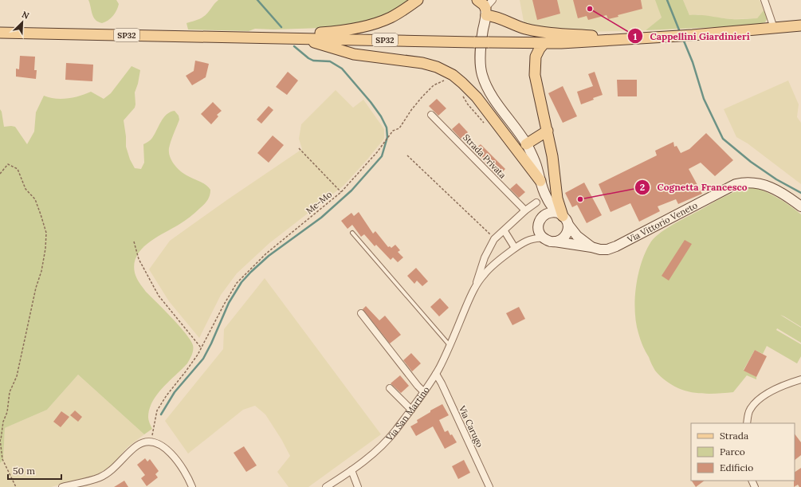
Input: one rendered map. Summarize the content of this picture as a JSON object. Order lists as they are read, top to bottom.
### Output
{
  "streets": {
    "main road": ["SP32"],
    "street": [
      "Strada Privata",
      "Via Vittorio Veneto",
      "Via San Martino",
      "Via Carugo"
    ],
    "path": ["Me-Mo"]
  },
  "crossings": [
    ["Via San Martino", "Via Carugo"]
  ],
  "places": ["Cappellini Giardinieri", "Cognetta Francesco"],
  "legend": ["Strada", "Parco", "Edificio"],
  "scale_bar": "50 m",
  "north": "top right"
}
